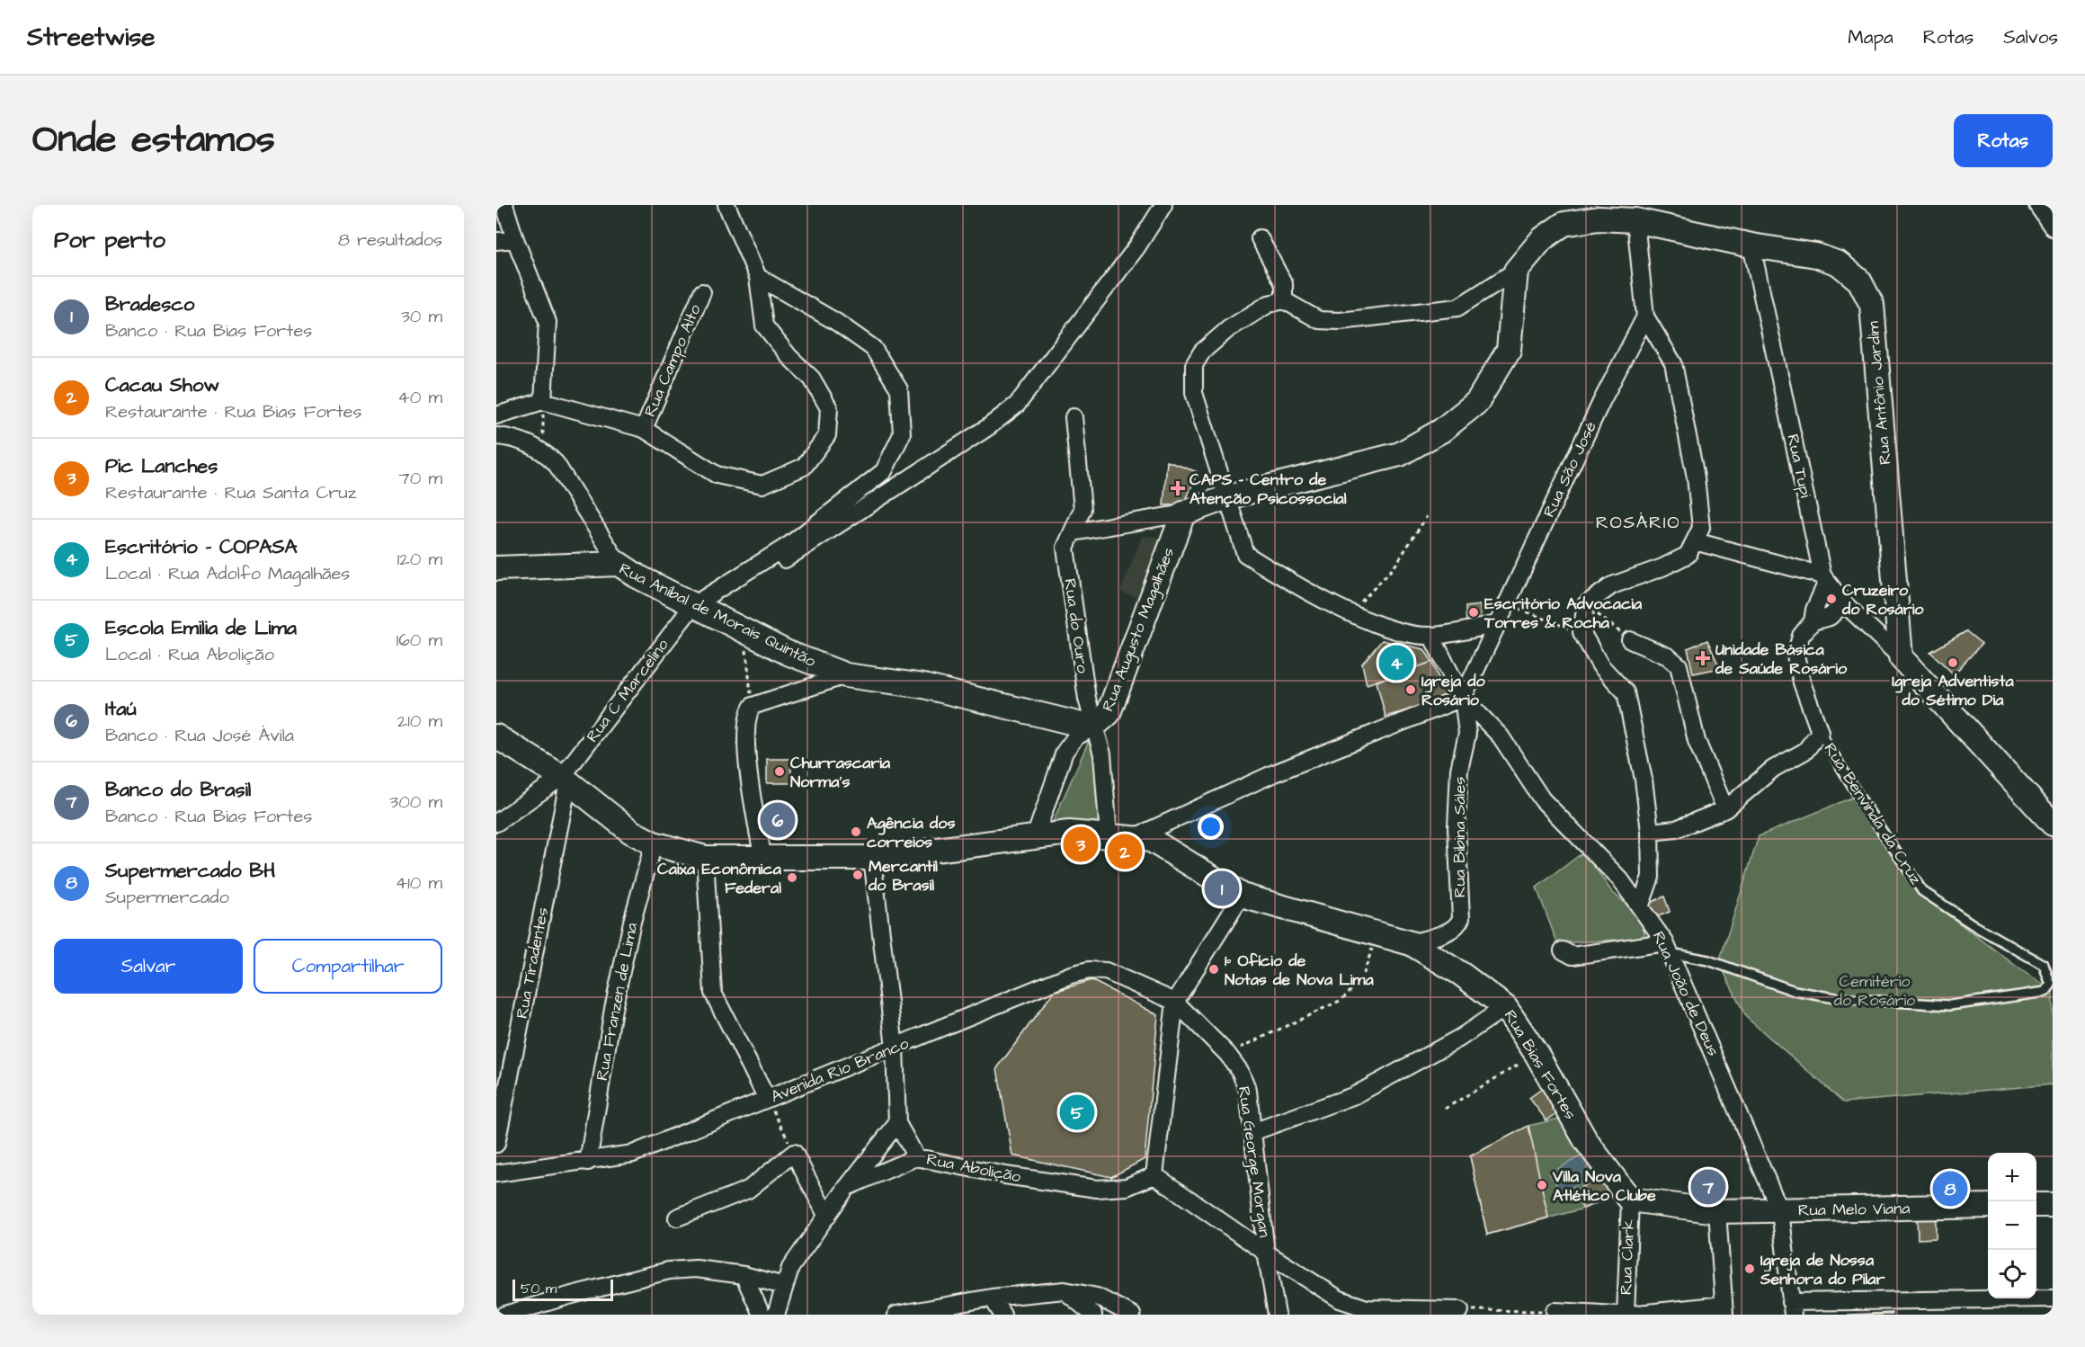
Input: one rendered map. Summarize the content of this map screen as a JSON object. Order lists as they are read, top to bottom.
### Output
{
  "streets": {
    "street": [
      "Rua Campo Alto",
      "Rua Antônio Jardim",
      "Rua Tupi",
      "Rua São José",
      "Rua Aníbal de Morais Quintão",
      "Rua do Ouro",
      "Rua Augusto Magalhães",
      "Rua C Marcelino",
      "Rua Benvinda da Cruz",
      "Rua Bibina Sáles",
      "Rua Tiradentes",
      "Rua João de Deus",
      "Rua Franzen de Lima",
      "Rua Bias Fortes",
      "Avenida Rio Branco",
      "Rua George Morgan",
      "Rua Abolição",
      "Rua Melo Viana",
      "Rua Clark"
    ]
  },
  "crossings": [
    ["Rua Antônio Jardim", "Rua Tupi"],
    ["Rua Tupi", "Rua Benvinda da Cruz"],
    ["Rua São José", "Rua Bibina Sáles"],
    ["Rua São José", "Rua João de Deus"],
    ["Rua Aníbal de Morais Quintão", "Rua do Ouro"],
    ["Rua Aníbal de Morais Quintão", "Rua Augusto Magalhães"],
    ["Rua Aníbal de Morais Quintão", "Rua C Marcelino"],
    ["Rua do Ouro", "Rua Augusto Magalhães"],
    ["Rua do Ouro", "Rua Bias Fortes"],
    ["Rua Augusto Magalhães", "Rua Bias Fortes"],
    ["Rua C Marcelino", "Rua Tiradentes"],
    ["Rua C Marcelino", "Rua Bias Fortes"],
    ["Rua Benvinda da Cruz", "Rua João de Deus"],
    ["Rua Bibina Sáles", "Rua João de Deus"],
    ["Rua Bibina Sáles", "Rua Bias Fortes"],
    ["Rua Tiradentes", "Rua Bias Fortes"],
    ["Rua João de Deus", "Rua Melo Viana"],
    ["Rua Franzen de Lima", "Rua Bias Fortes"],
    ["Rua Franzen de Lima", "Avenida Rio Branco"],
    ["Rua Bias Fortes", "Rua Clark"],
    ["Avenida Rio Branco", "Rua George Morgan"]
  ],
  "districts": ["ROSÁRIO"],
  "parks": ["Cemitério do Rosário"],
  "places": {
    "health": ["CAPS - Centro de Atenção Psicossocial", "Unidade Básica de Saúde Rosário"],
    "other": [
      "Cruzeiro do Rosário",
      "Escritório Advocacia Torres & Rocha",
      "Igreja Adventista do Sétimo Dia",
      "Igreja do Rosário",
      "Churrascaria Norma's",
      "Agência dos correios",
      "Mercantil do Brasil",
      "Caixa Econômica Federal",
      "1º Ofício de Notas de Nova Lima",
      "Villa Nova Atlético Clube",
      "Igreja de Nossa Senhora do Pilar"
    ]
  },
  "scale_bar": "50 m",
  "page": {
    "header": "Streetwise",
    "nav": ["Mapa", "Rotas", "Salvos"],
    "title": "Onde estamos",
    "buttons": [
      "Rotas",
      ["Salvar", "Compartilhar"]
    ],
    "heading": ["Por perto", "8 resultados"],
    "list": [
      {
        "mark": "1",
        "name": "Bradesco",
        "note": "Banco · Rua Bias Fortes",
        "value": "30 m"
      },
      {
        "mark": "2",
        "name": "Cacau Show",
        "note": "Restaurante · Rua Bias Fortes",
        "value": "40 m"
      },
      {
        "mark": "3",
        "name": "Pic Lanches",
        "note": "Restaurante · Rua Santa Cruz",
        "value": "70 m"
      },
      {
        "mark": "4",
        "name": "Escritório - COPASA",
        "note": "Local · Rua Adolfo Magalhães",
        "value": "120 m"
      },
      {
        "mark": "5",
        "name": "Escola Emilia de Lima",
        "note": "Local · Rua Abolição",
        "value": "160 m"
      },
      {
        "mark": "6",
        "name": "Itaú",
        "note": "Banco · Rua José Ávila",
        "value": "210 m"
      },
      {
        "mark": "7",
        "name": "Banco do Brasil",
        "note": "Banco · Rua Bias Fortes",
        "value": "300 m"
      },
      {
        "mark": "8",
        "name": "Supermercado BH",
        "note": "Supermercado",
        "value": "410 m"
      }
    ],
    "pins": [
      "4",
      "6",
      "3",
      "2",
      "1",
      "5",
      "7",
      "8"
    ],
    "map_buttons": ["+", "−"],
    "scale": "50 m"
  }
}
